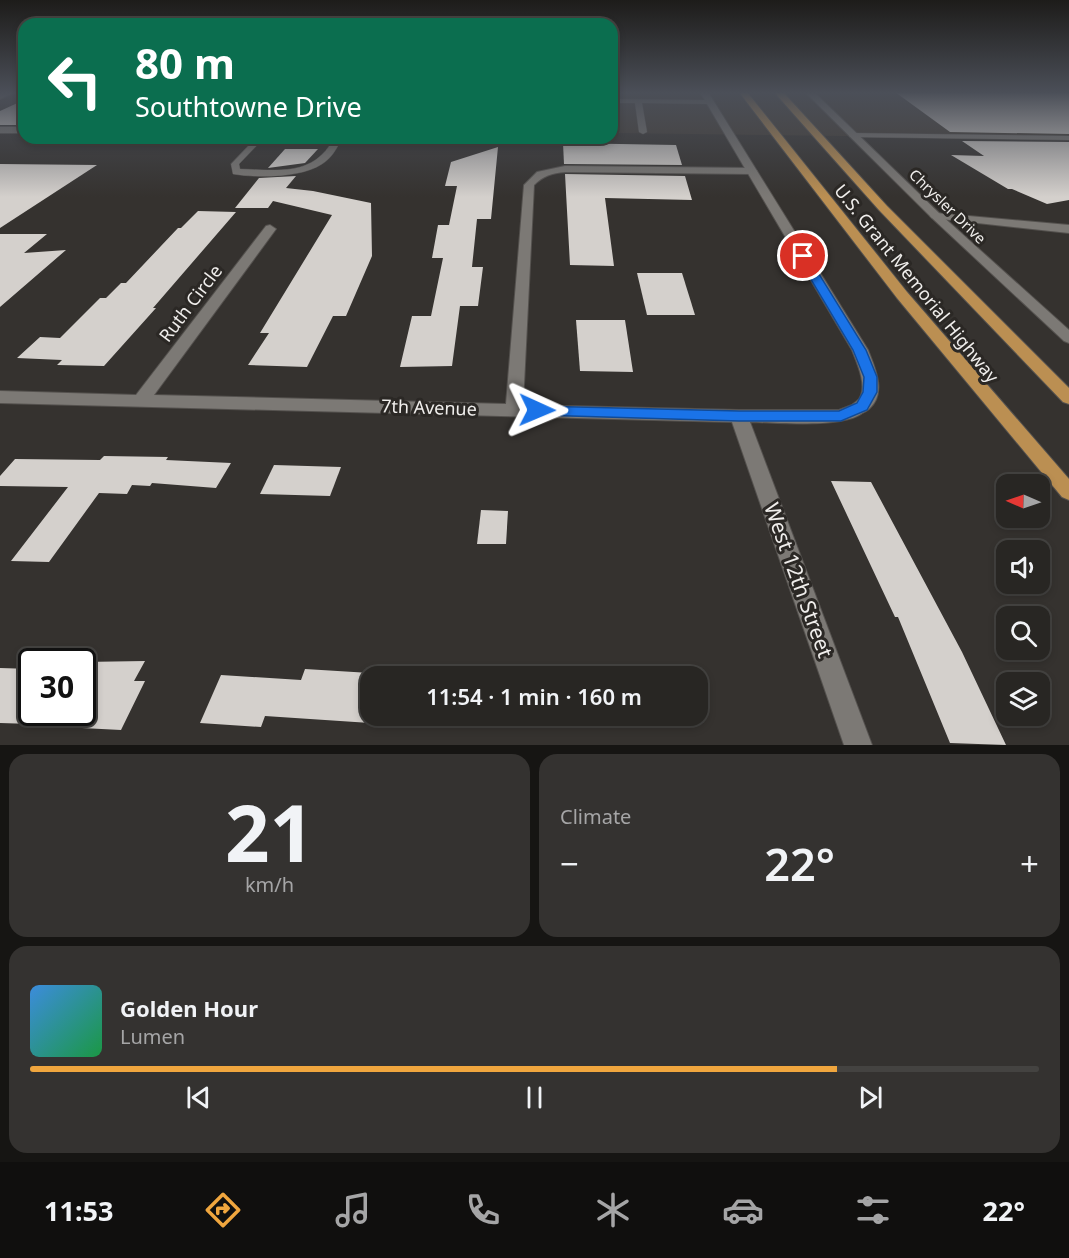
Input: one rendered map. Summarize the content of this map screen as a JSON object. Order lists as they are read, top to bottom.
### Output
{
  "streets": {
    "main road": ["U.S. Grant Memorial Highway"],
    "street": [
      "Chrysler Drive",
      "Ruth Circle",
      "7th Avenue",
      "West 12th Street"
    ]
  },
  "crossings": [
    ["Ruth Circle", "7th Avenue"],
    ["7th Avenue", "West 12th Street"]
  ],
  "north": "left",
  "page": {
    "turn": ["80 m", "Southtowne Drive"],
    "limit": "30",
    "trip": "11:54 · 1 min · 160 m",
    "tile": [
      ["21", "km/h"],
      "Climate"
    ],
    "heat": ["−", "22°", "+"],
    "song": ["Golden Hour", "Lumen"],
    "tabs": ["11:53", "22°"]
  }
}
